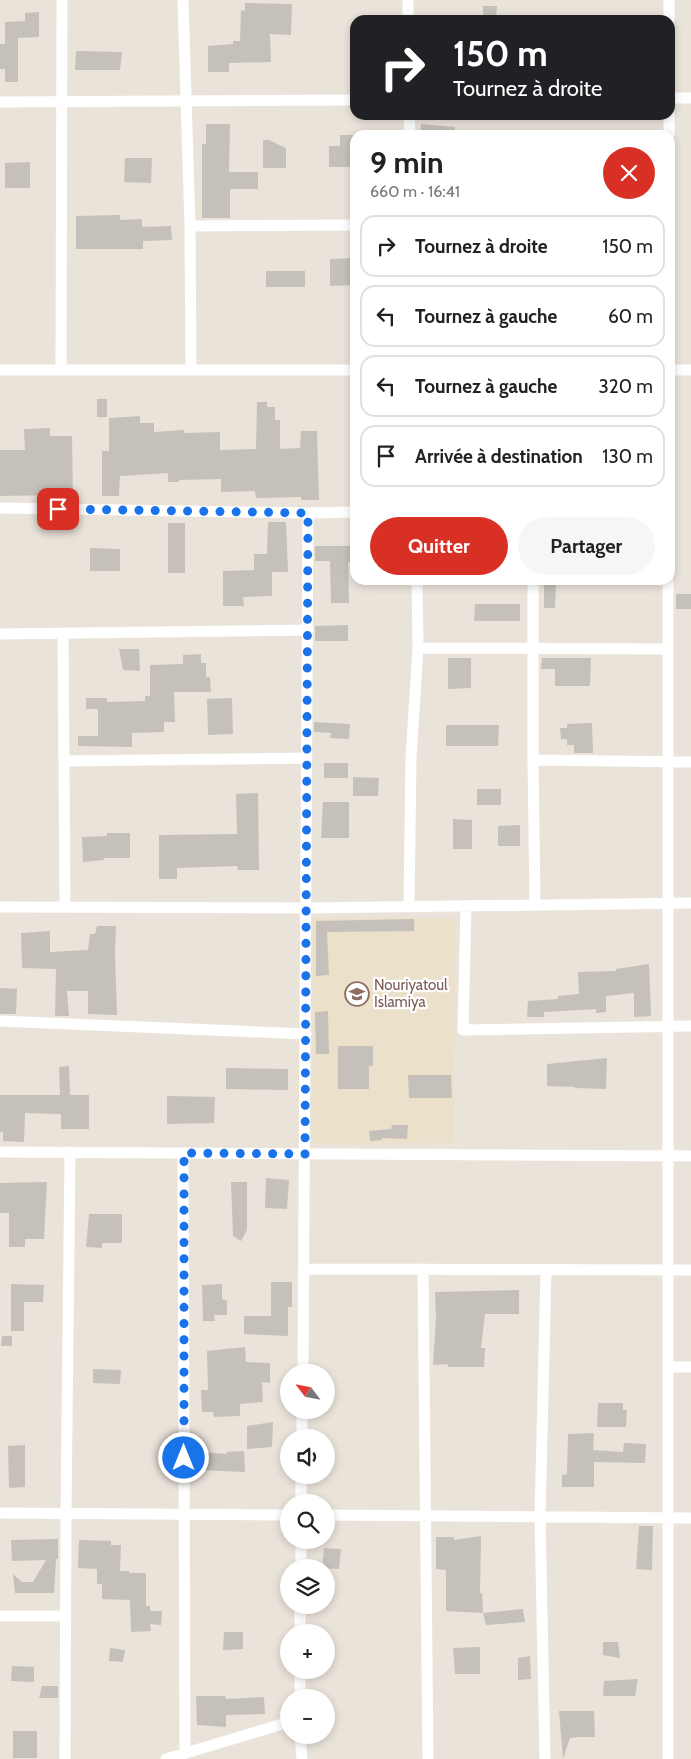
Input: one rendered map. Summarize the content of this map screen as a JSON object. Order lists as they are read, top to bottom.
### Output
{
  "places": {
    "school or university": ["Nouriyatoul Islamiya"]
  },
  "north": "top left",
  "page": {
    "turn": ["150 m", "Tournez à droite"],
    "heading": ["9 min", "660 m · 16:41"],
    "list": [
      {
        "name": "Tournez à droite",
        "value": "150 m"
      },
      {
        "name": "Tournez à gauche",
        "value": "60 m"
      },
      {
        "name": "Tournez à gauche",
        "value": "320 m"
      },
      {
        "name": "Arrivée à destination",
        "value": "130 m"
      }
    ],
    "buttons": ["Quitter", "Partager"],
    "map_buttons": ["+", "−"]
  }
}
